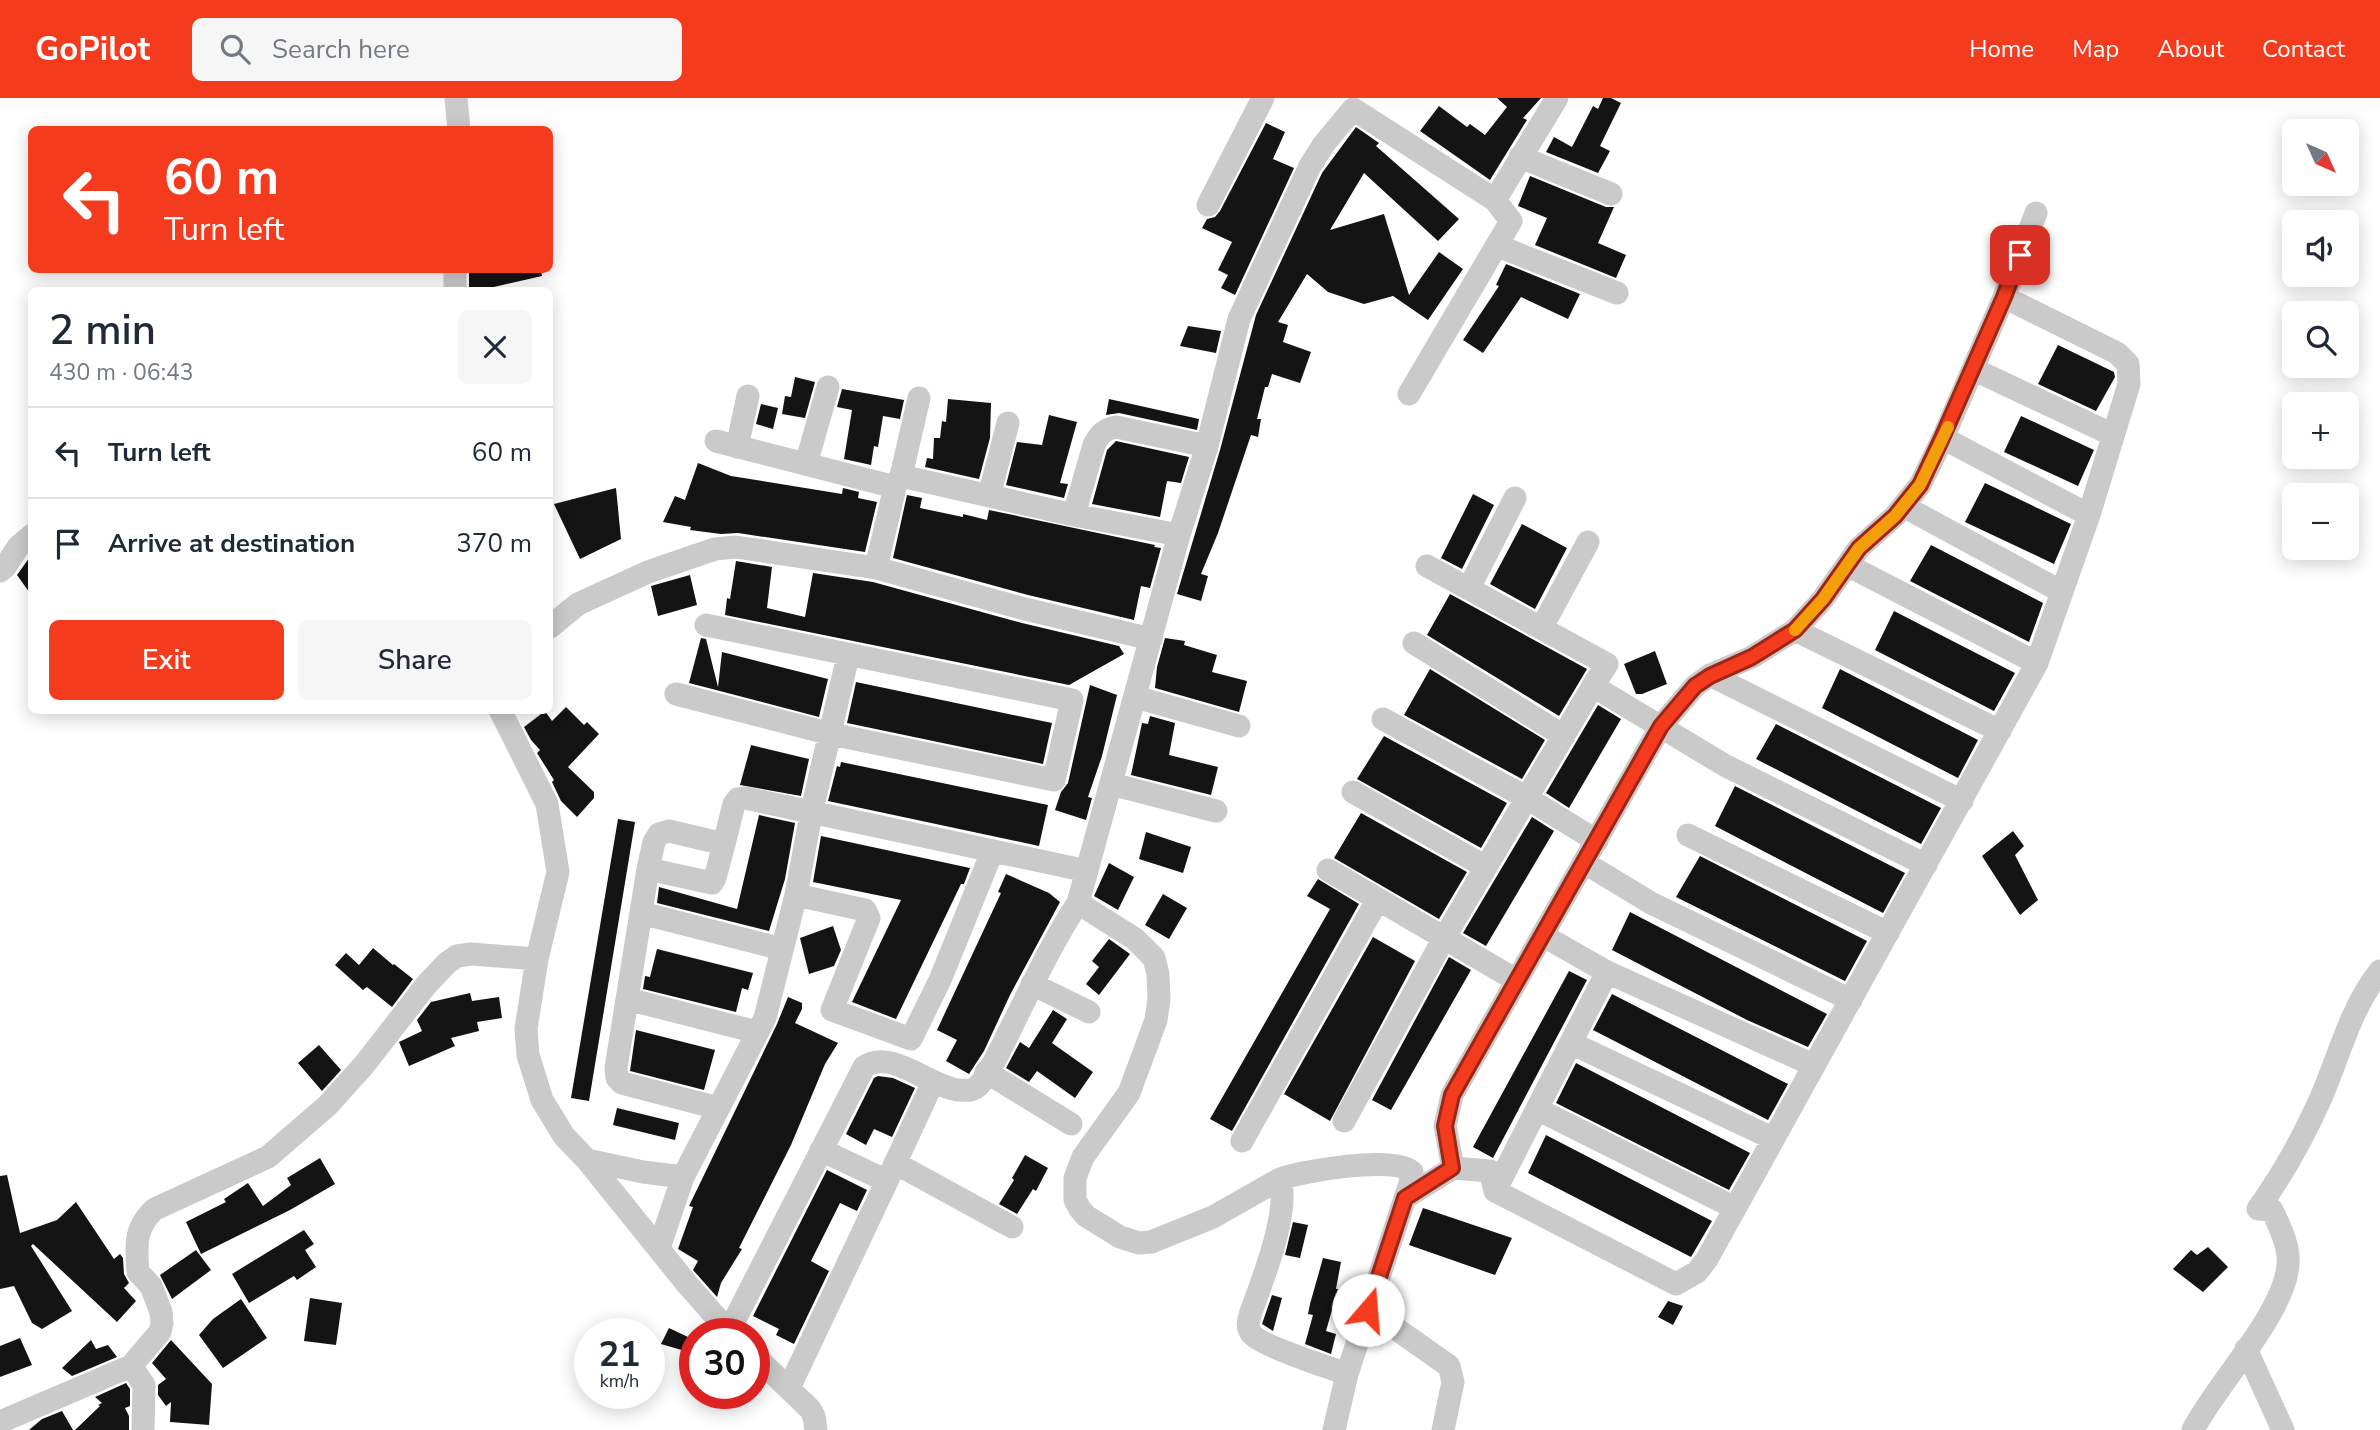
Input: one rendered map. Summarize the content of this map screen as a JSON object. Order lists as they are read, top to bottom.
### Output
{
  "north": "bottom right",
  "page": {
    "header": "GoPilot",
    "search": "Search here",
    "nav": [
      "Home",
      "Map",
      "About",
      "Contact"
    ],
    "map_buttons": ["+", "−"],
    "turn": ["60 m", "Turn left"],
    "heading": ["2 min", "430 m · 06:43"],
    "list": [
      {
        "name": "Turn left",
        "value": "60 m"
      },
      {
        "name": "Arrive at destination",
        "value": "370 m"
      }
    ],
    "buttons": ["Exit", "Share"],
    "speed": "21 km/h",
    "limit": "30"
  }
}
